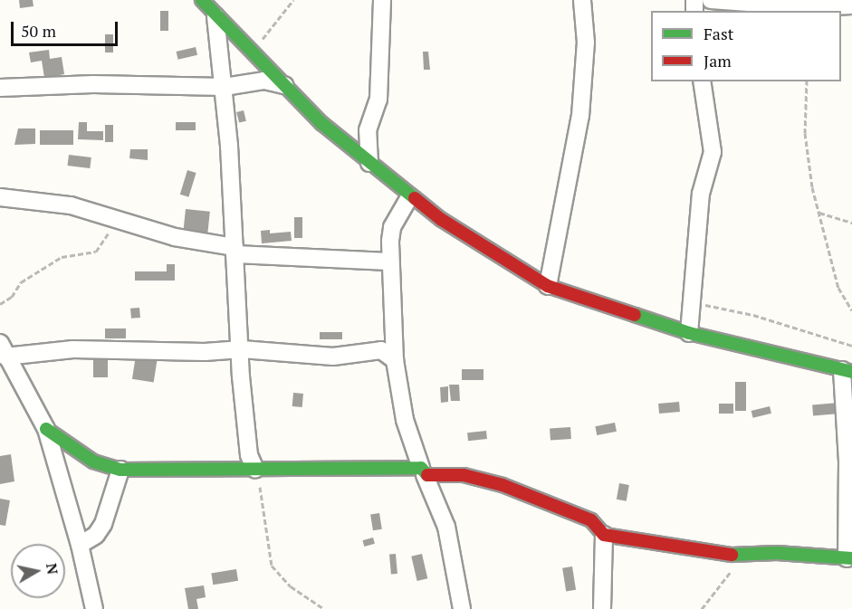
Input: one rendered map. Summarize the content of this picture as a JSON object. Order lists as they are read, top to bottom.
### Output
{
  "legend": ["Fast", "Jam"],
  "scale_bar": "50 m",
  "north": "right"
}
